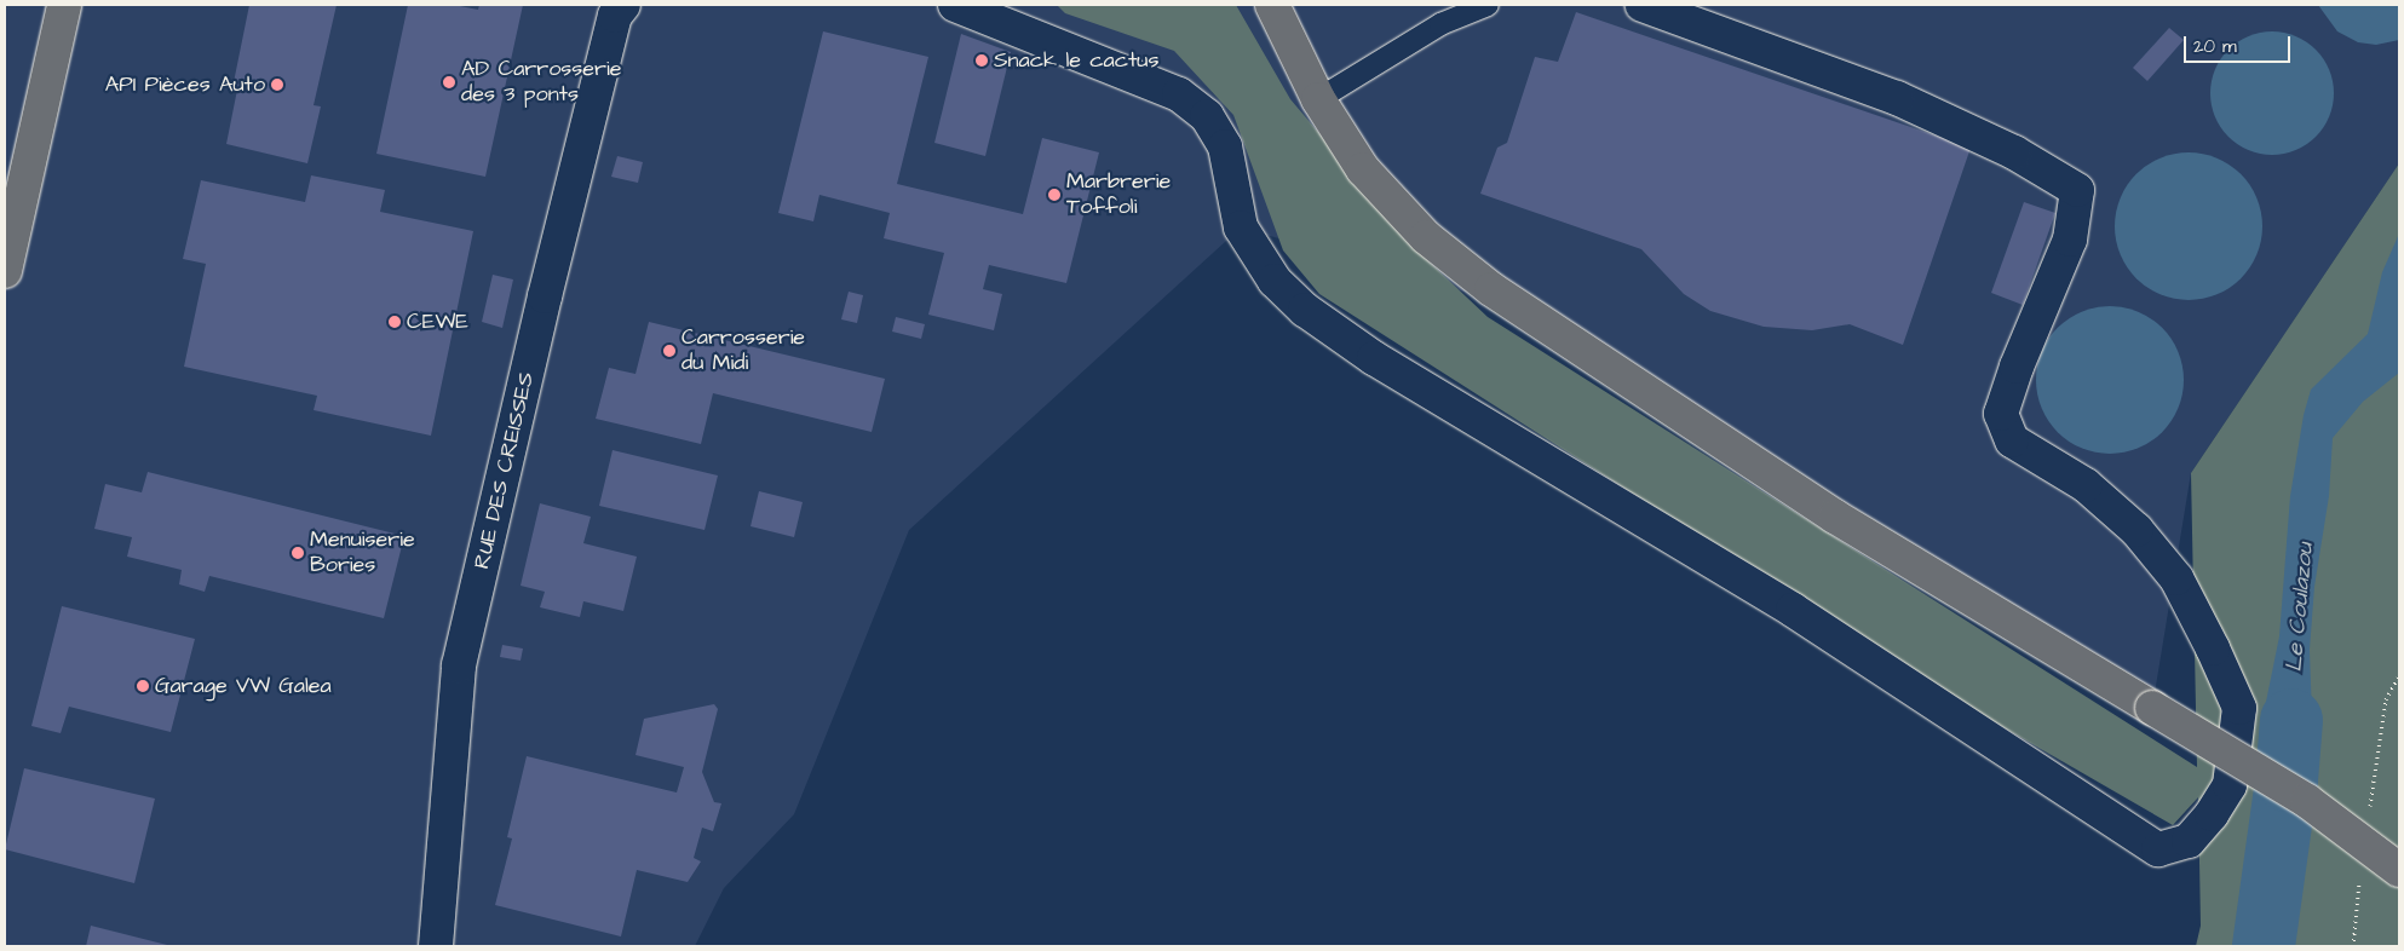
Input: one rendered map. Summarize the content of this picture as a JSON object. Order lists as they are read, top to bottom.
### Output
{
  "streets": {
    "street": ["RUE DES CREISSES"]
  },
  "water": ["Le Coulazou"],
  "places": [
    "Snack le cactus",
    "AD Carrosserie des 3 ponts",
    "API Pièces Auto",
    "Marbrerie Toffoli",
    "CEWE",
    "Carrosserie du Midi",
    "Menuiserie Bories",
    "Garage VW Galea"
  ],
  "scale_bar": "20 m"
}
